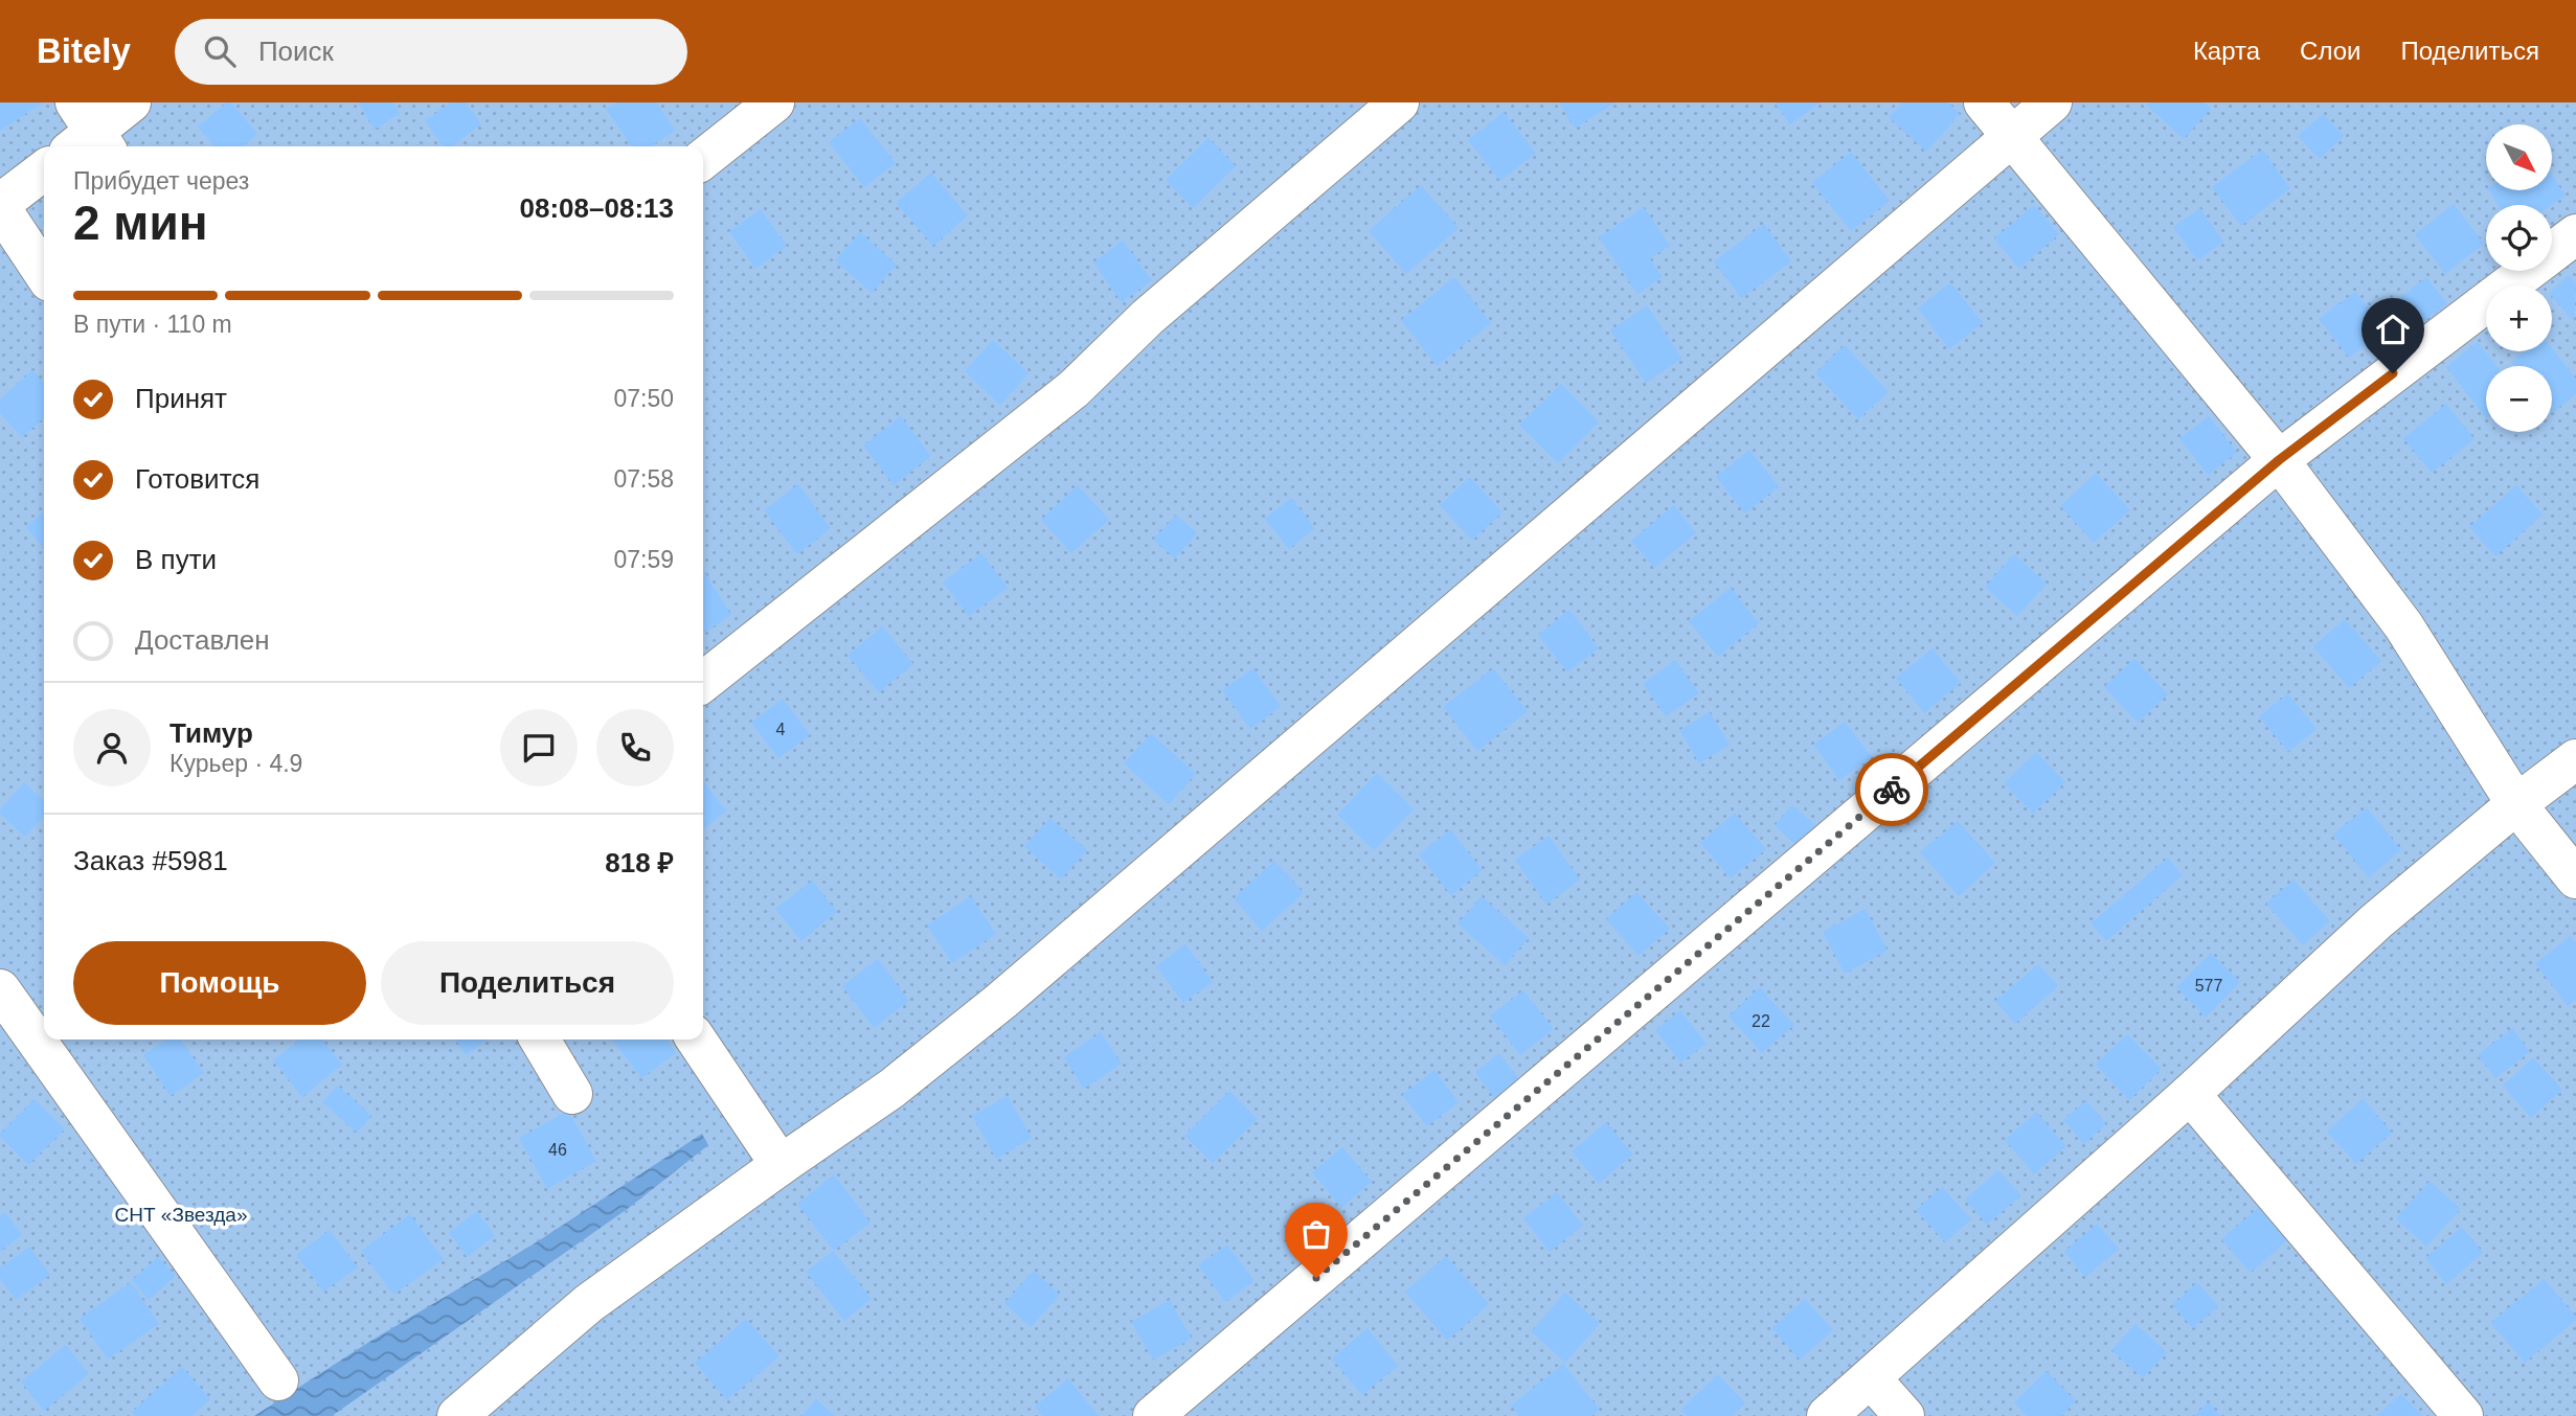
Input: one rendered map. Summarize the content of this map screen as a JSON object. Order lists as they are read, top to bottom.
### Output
{
  "parks": ["СНТ «Звезда»"],
  "house_numbers": [
    "4",
    "577",
    "22",
    "46"
  ],
  "north": "bottom right",
  "page": {
    "header": "Bitely",
    "search": "Поиск",
    "nav": ["Карта", "Слои", "Поделиться"],
    "map_buttons": ["+", "−"],
    "heading": ["2 мин", "Прибудет через", "08:08–08:13"],
    "panel": [
      "Тимур",
      "Курьер · 4.9",
      "Заказ #5981",
      "818 ₽"
    ],
    "bar": "В пути · 110 m",
    "list": [
      ["Принят", "07:50"],
      ["Готовится", "07:58"],
      ["В пути", "07:59"],
      "Доставлен"
    ],
    "buttons": ["Помощь", "Поделиться"]
  }
}
